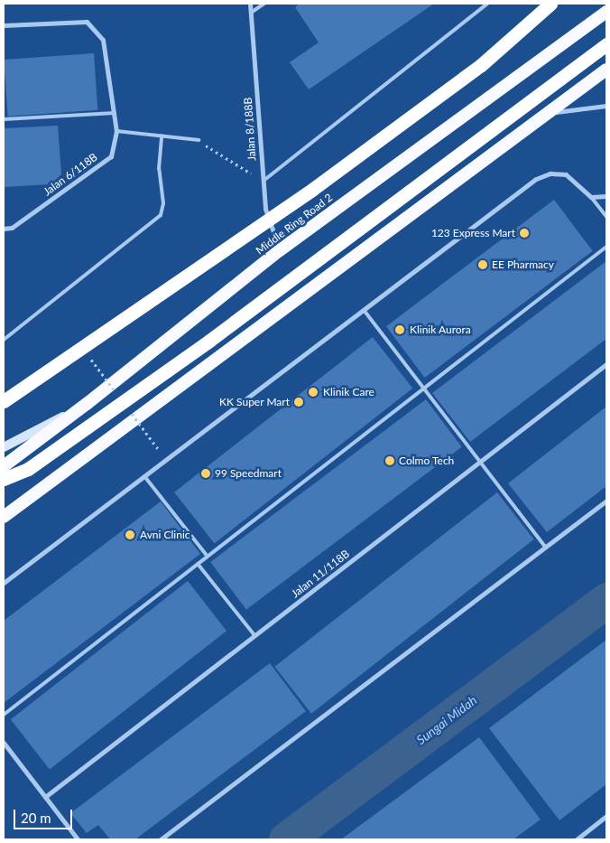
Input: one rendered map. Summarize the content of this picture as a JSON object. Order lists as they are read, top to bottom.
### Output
{
  "streets": {
    "highway": ["Middle Ring Road 2"],
    "street": ["Jalan 8/188B", "Jalan 6/118B", "Jalan 11/118B"]
  },
  "crossings": [
    ["Jalan 8/188B", "Middle Ring Road 2"]
  ],
  "water": ["Sungai Midah"],
  "places": [
    "123 Express Mart",
    "EE Pharmacy",
    "Klinik Aurora",
    "Klinik Care",
    "KK Super Mart",
    "Colmo Tech",
    "99 Speedmart",
    "Avni Clinic"
  ],
  "scale_bar": "20 m"
}
